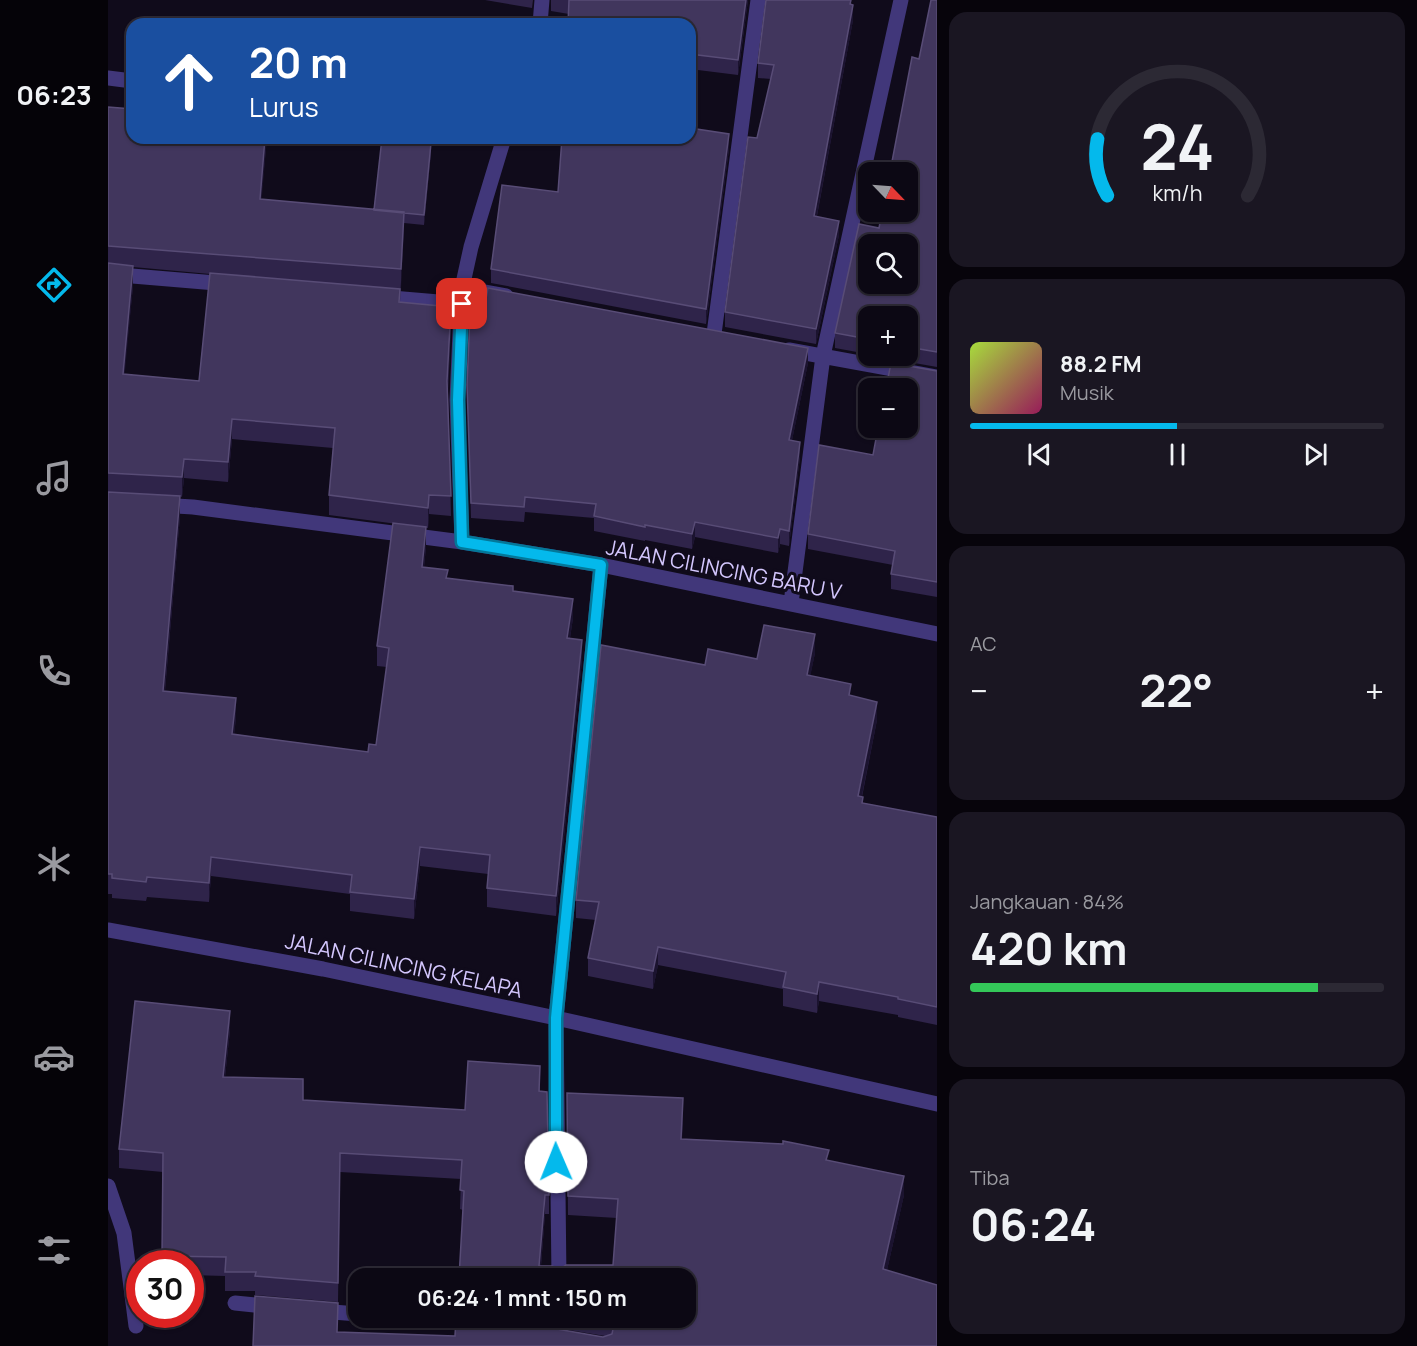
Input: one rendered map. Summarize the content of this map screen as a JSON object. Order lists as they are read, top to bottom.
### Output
{
  "streets": {
    "street": ["JALAN CILINCING BARU V", "JALAN CILINCING KELAPA"]
  },
  "north": "bottom right",
  "page": {
    "tabs": "06:23",
    "turn": ["20 m", "Lurus"],
    "map_buttons": ["+", "−"],
    "song": ["88.2 FM", "Musik"],
    "tile": [
      "AC",
      ["Jangkauan · 84%", "420 km"],
      ["Tiba", "06:24"]
    ],
    "heat": ["−", "22°", "+"],
    "limit": "30",
    "trip": "06:24 · 1 mnt · 150 m",
    "gauge": ["24", "km/h"]
  }
}
